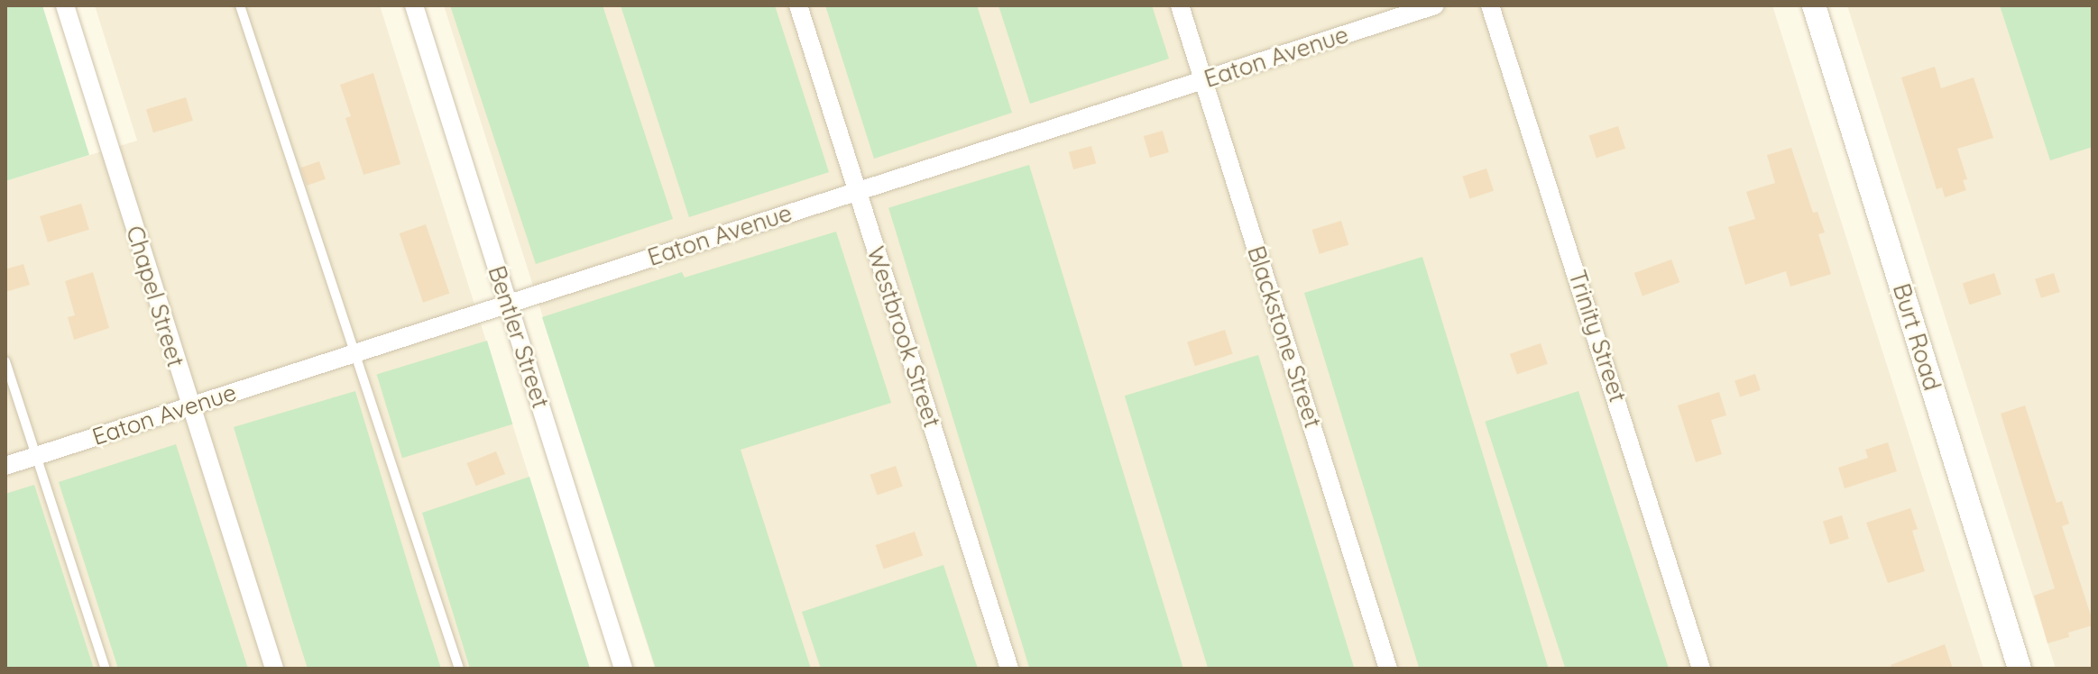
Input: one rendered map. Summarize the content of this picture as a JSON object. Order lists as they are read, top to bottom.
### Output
{
  "streets": {
    "street": [
      "Eaton Avenue",
      "Chapel Street",
      "Trinity Street",
      "Bentler Street",
      "Westbrook Street",
      "Blackstone Street",
      "Burt Road"
    ]
  },
  "crossings": [
    ["Eaton Avenue", "Chapel Street"],
    ["Eaton Avenue", "Bentler Street"],
    ["Eaton Avenue", "Westbrook Street"],
    ["Eaton Avenue", "Blackstone Street"]
  ]
}
